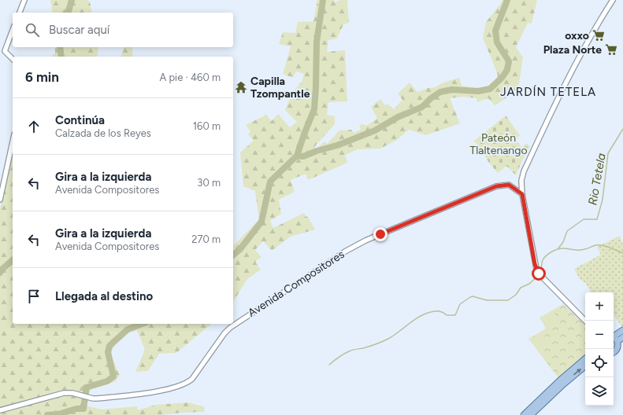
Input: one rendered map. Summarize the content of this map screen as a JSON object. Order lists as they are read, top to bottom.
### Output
{
  "streets": {
    "street": ["Avenida Compositores"]
  },
  "districts": ["JARDÍN TETELA"],
  "water": ["Rio Tetela"],
  "parks": ["Pateón Tlaltenango"],
  "places": {
    "supermarket": ["oxxo", "Plaza Norte"],
    "temple": ["Capilla Tzompantle"]
  },
  "page": {
    "search": "Buscar aquí",
    "heading": ["6 min", "A pie · 460 m"],
    "list": [
      ["Continúa", "Calzada de los Reyes", "160 m"],
      ["Gira a la izquierda", "Avenida Compositores", "30 m"],
      ["Gira a la izquierda", "Avenida Compositores", "270 m"],
      "Llegada al destino"
    ],
    "map_buttons": ["+", "−"]
  }
}
